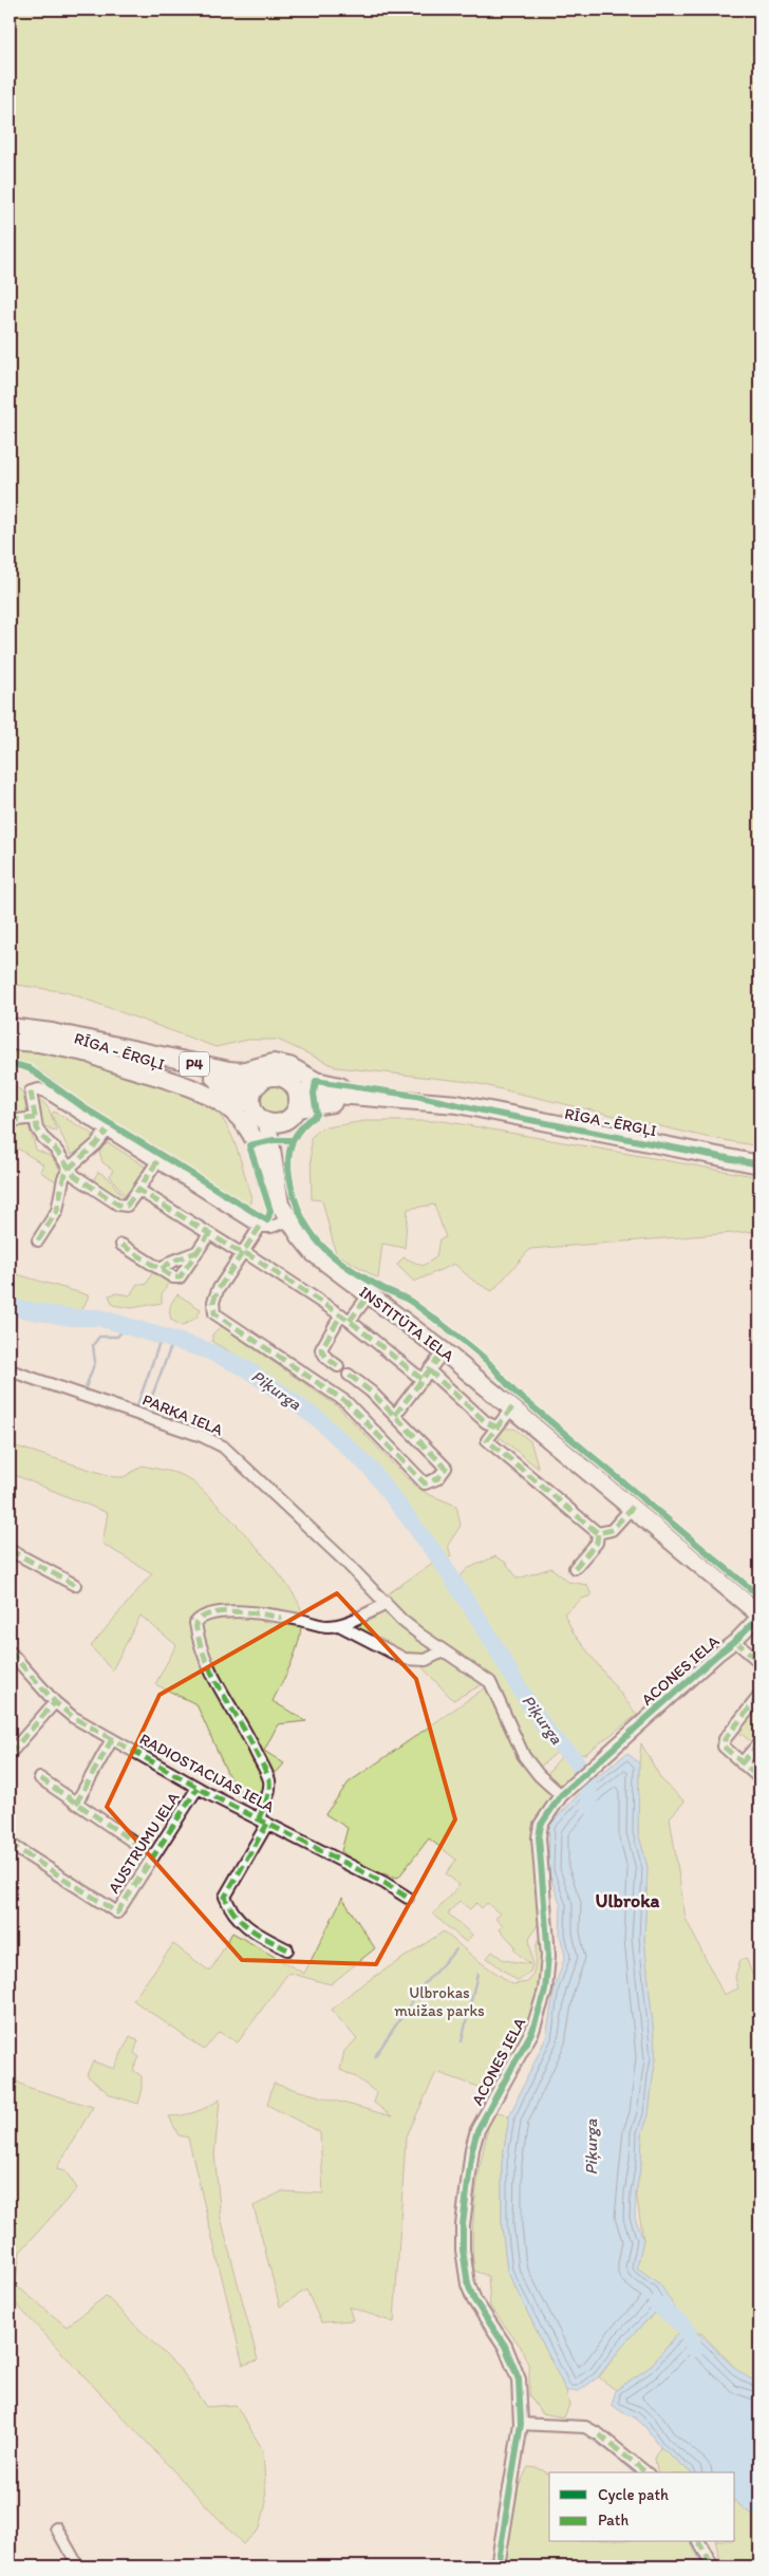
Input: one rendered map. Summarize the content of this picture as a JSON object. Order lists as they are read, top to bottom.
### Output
{
  "streets": {
    "main road": ["RĪGA - ĒRGĻI", "P4", "INSTITŪTA IELA"],
    "street": [
      "PARKA IELA",
      "ACONES IELA",
      "RADIOSTACIJAS IELA",
      "AUSTRUMU IELA"
    ]
  },
  "crossings": [
    ["RĪGA - ĒRGĻI", "P4"],
    ["RĪGA - ĒRGĻI", "INSTITŪTA IELA"],
    ["INSTITŪTA IELA", "ACONES IELA"],
    ["PARKA IELA", "ACONES IELA"],
    ["RADIOSTACIJAS IELA", "AUSTRUMU IELA"]
  ],
  "districts": ["Ulbroka"],
  "water": ["Piķurga"],
  "parks": ["Ulbrokas muižas parks"],
  "legend": ["Cycle path", "Path"]
}
